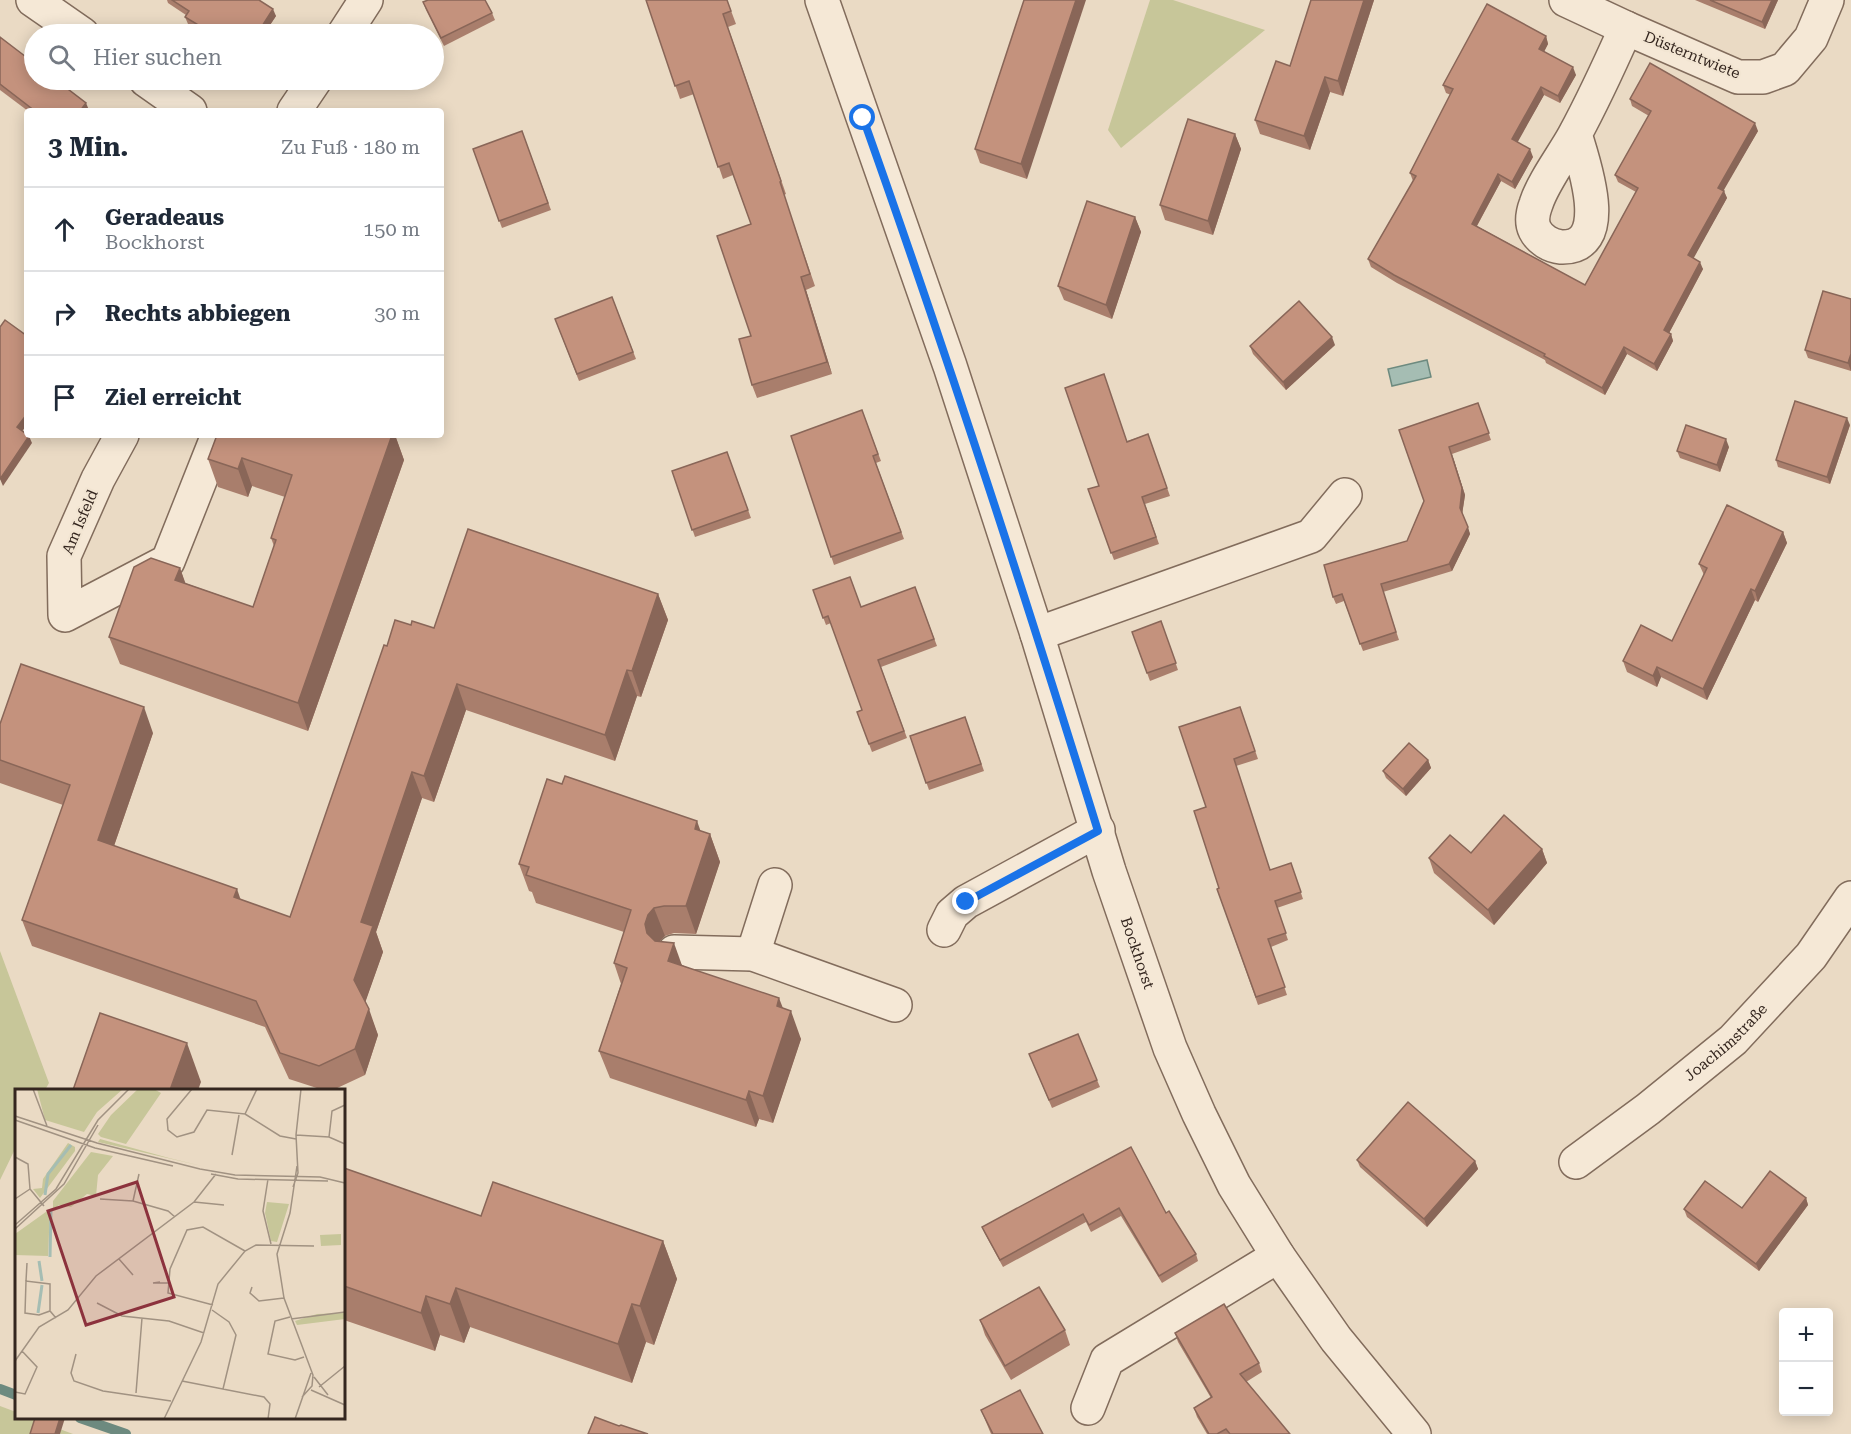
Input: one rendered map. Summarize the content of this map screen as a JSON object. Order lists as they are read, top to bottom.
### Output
{
  "streets": {
    "street": [
      "Düsterntwiete",
      "Am Isfeld",
      "Bockhorst",
      "Joachimstraße"
    ]
  },
  "page": {
    "search": "Hier suchen",
    "heading": ["3 Min.", "Zu Fuß · 180 m"],
    "list": [
      ["Geradeaus", "Bockhorst", "150 m"],
      ["Rechts abbiegen", "30 m"],
      "Ziel erreicht"
    ],
    "map_buttons": ["+", "−"]
  }
}
